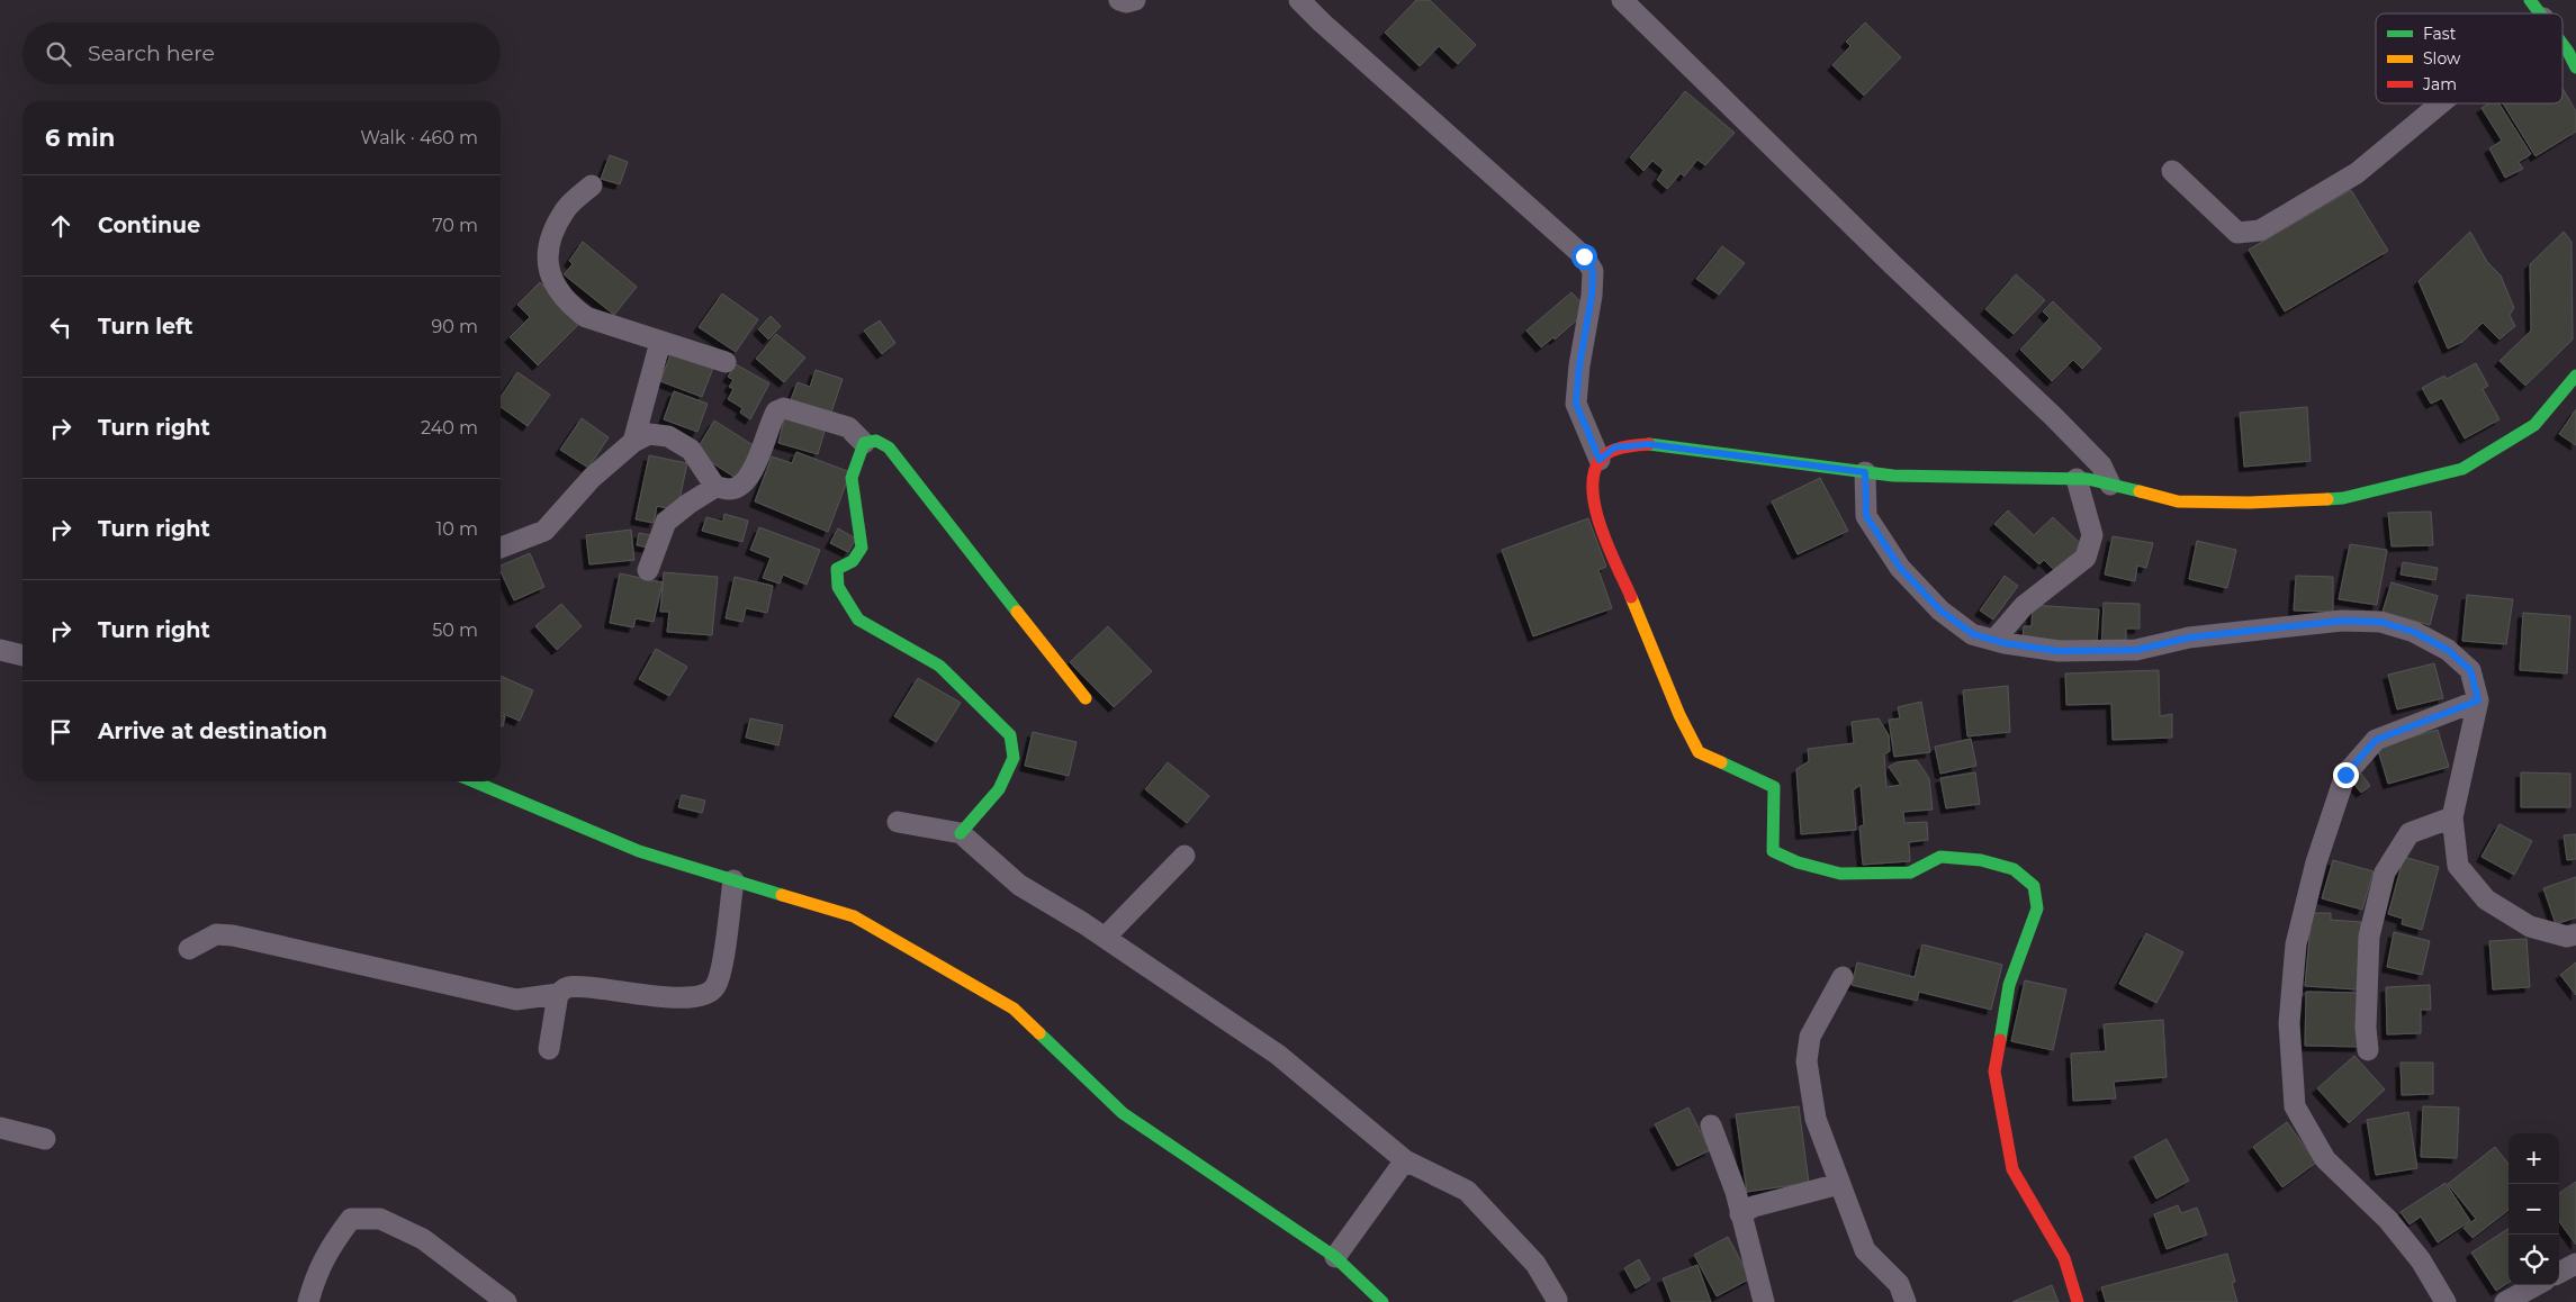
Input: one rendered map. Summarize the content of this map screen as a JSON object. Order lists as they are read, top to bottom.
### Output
{
  "legend": ["Fast", "Slow", "Jam"],
  "page": {
    "search": "Search here",
    "heading": ["6 min", "Walk · 460 m"],
    "list": [
      ["Continue", "70 m"],
      ["Turn left", "90 m"],
      ["Turn right", "240 m"],
      ["Turn right", "10 m"],
      ["Turn right", "50 m"],
      "Arrive at destination"
    ],
    "map_buttons": ["+", "−"]
  }
}
